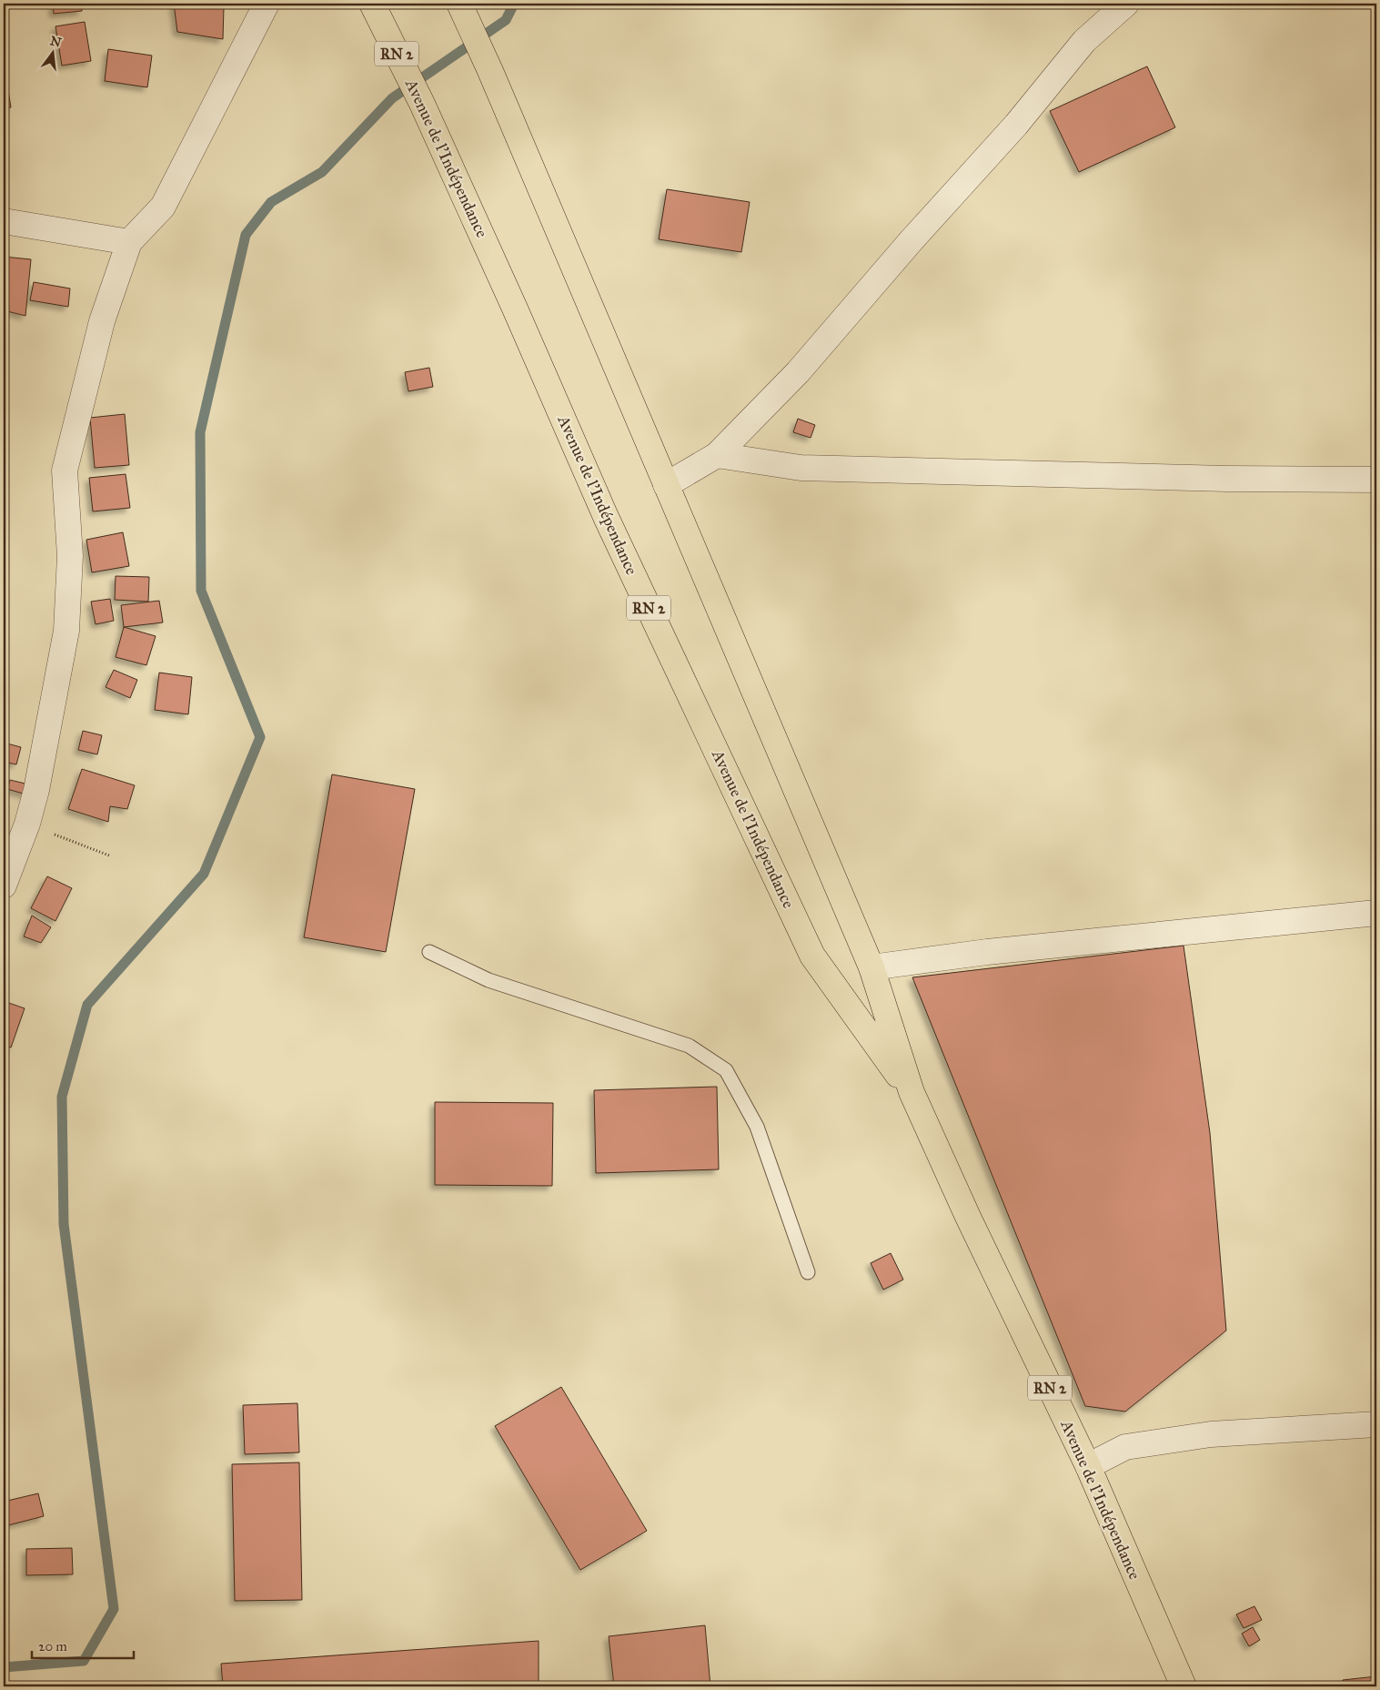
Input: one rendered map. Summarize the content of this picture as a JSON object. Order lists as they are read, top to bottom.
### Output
{
  "streets": {
    "main road": ["RN 2", "Avenue de l'Indépendance"]
  },
  "scale_bar": "20 m",
  "north": "top"
}
